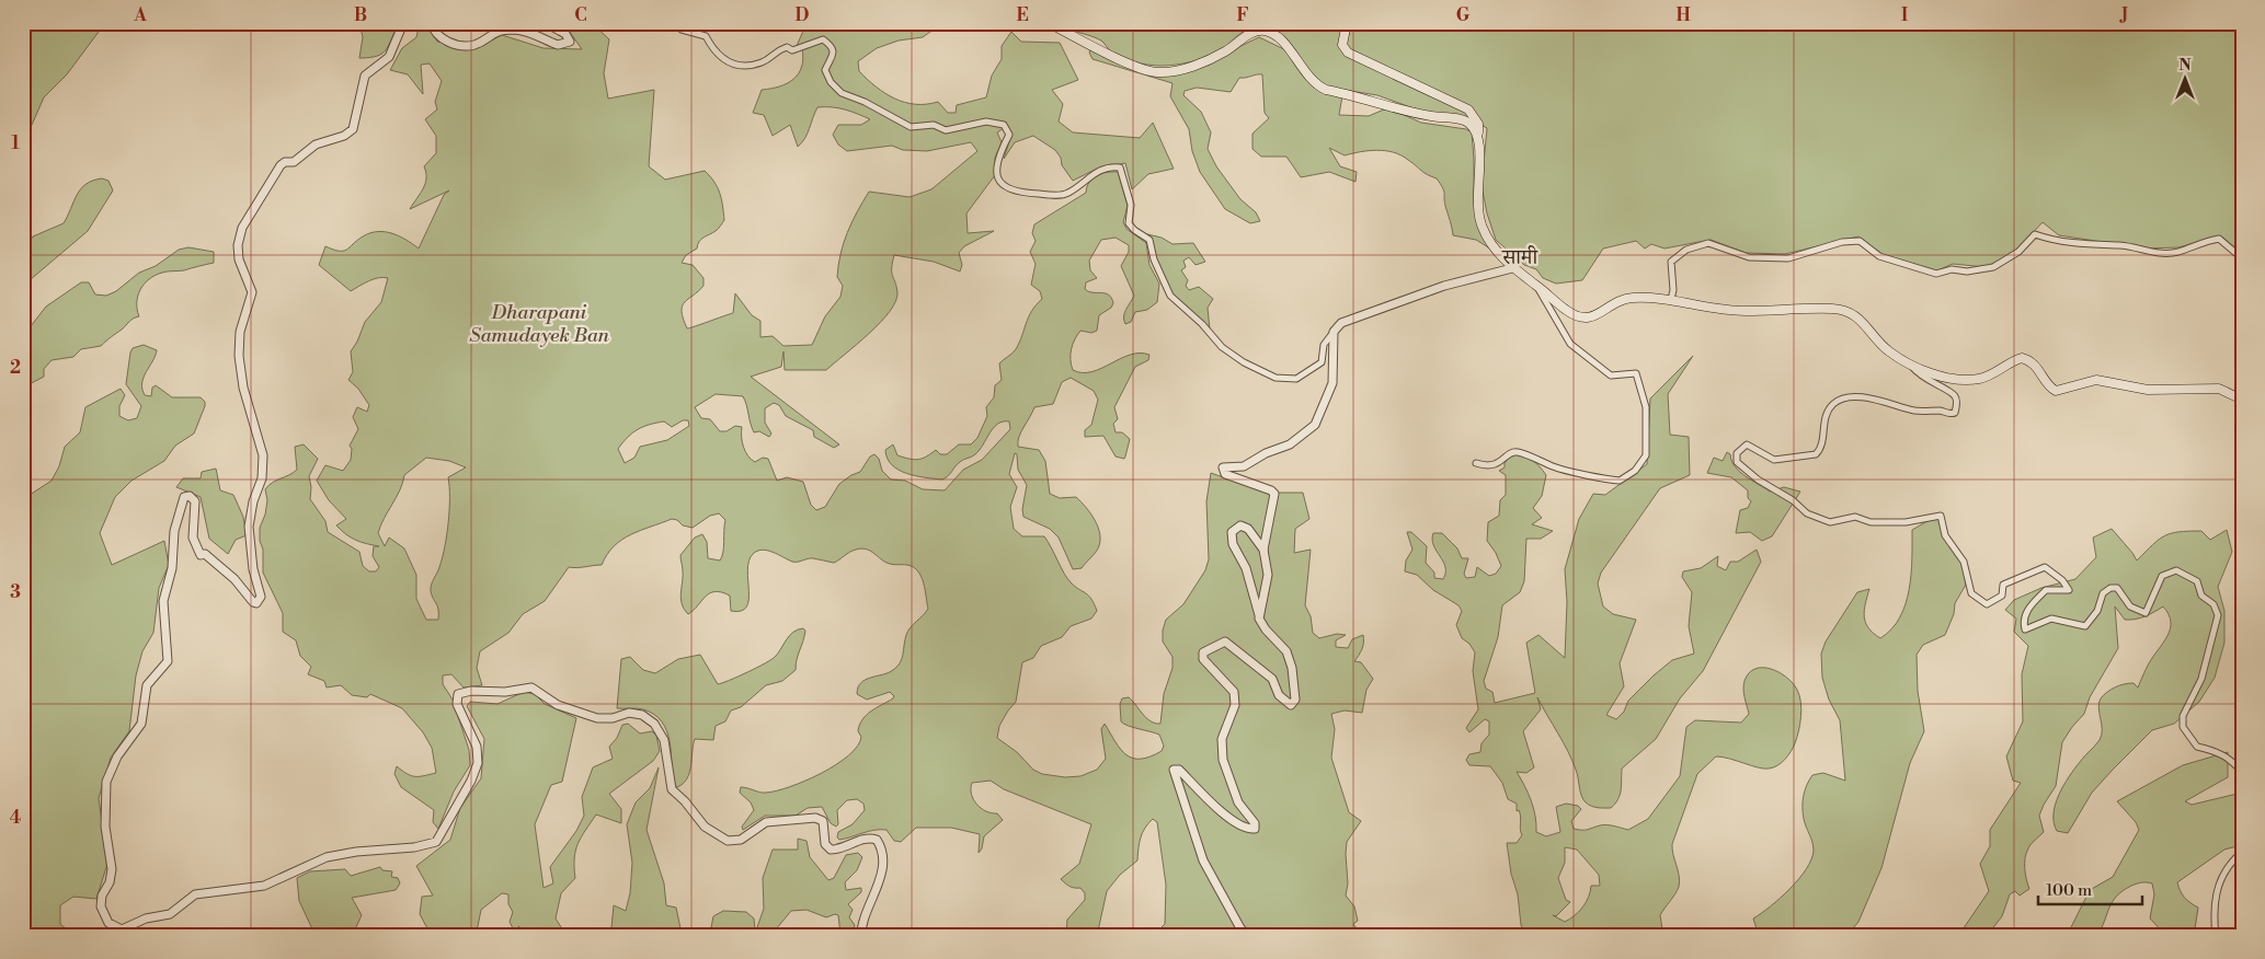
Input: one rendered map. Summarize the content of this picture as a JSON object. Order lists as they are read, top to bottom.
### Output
{
  "districts": ["सामी"],
  "parks": ["Dharapani Samudayek Ban"],
  "scale_bar": "100 m",
  "north": "top",
  "grid": {
    "columns": [
      "A",
      "B",
      "C",
      "D",
      "E",
      "F",
      "G",
      "H",
      "I",
      "J"
    ],
    "rows": [
      "1",
      "2",
      "3",
      "4"
    ]
  }
}
